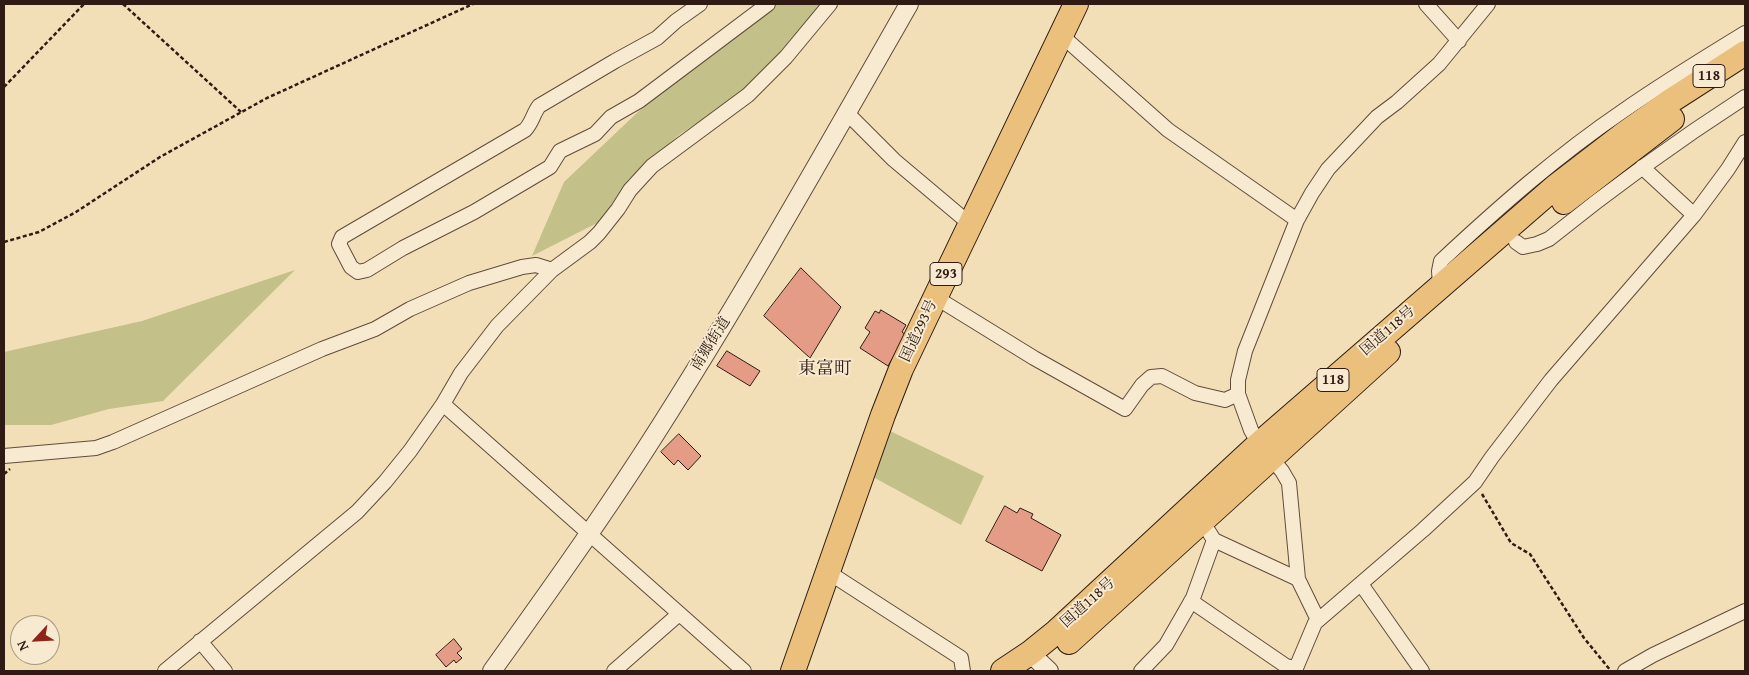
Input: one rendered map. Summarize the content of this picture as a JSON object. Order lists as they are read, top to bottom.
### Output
{
  "streets": {
    "highway": [
      "118",
      "293",
      "国道293号",
      "国道118号"
    ],
    "street": ["南郷街道"]
  },
  "districts": ["東富町"],
  "north": "bottom left"
}
